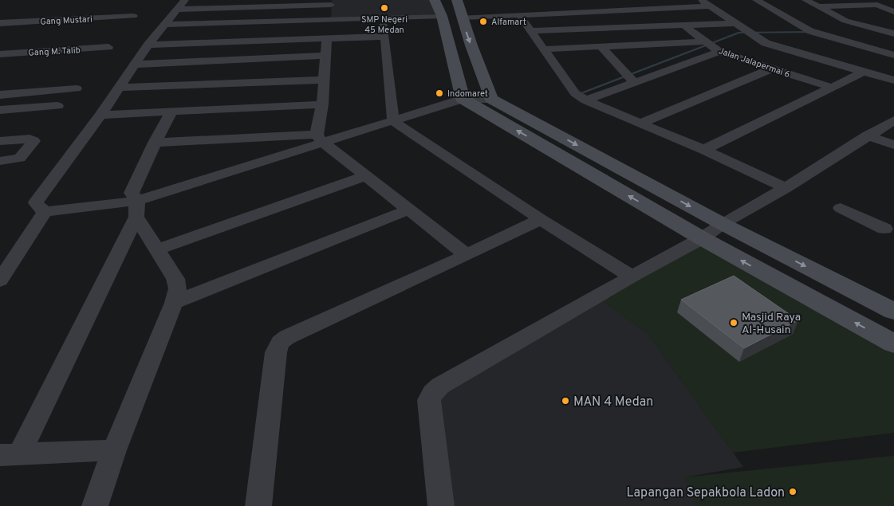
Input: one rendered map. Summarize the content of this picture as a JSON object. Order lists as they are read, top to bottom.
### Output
{
  "streets": {
    "street": ["Gang Mustari", "Gang M. Talib", "Jalan Jalapermai 6"]
  },
  "places": [
    "SMP Negeri 45 Medan",
    "Alfamart",
    "Indomaret",
    "Masjid Raya Al-Husain",
    "MAN 4 Medan",
    "Lapangan Sepakbola Ladon"
  ]
}
